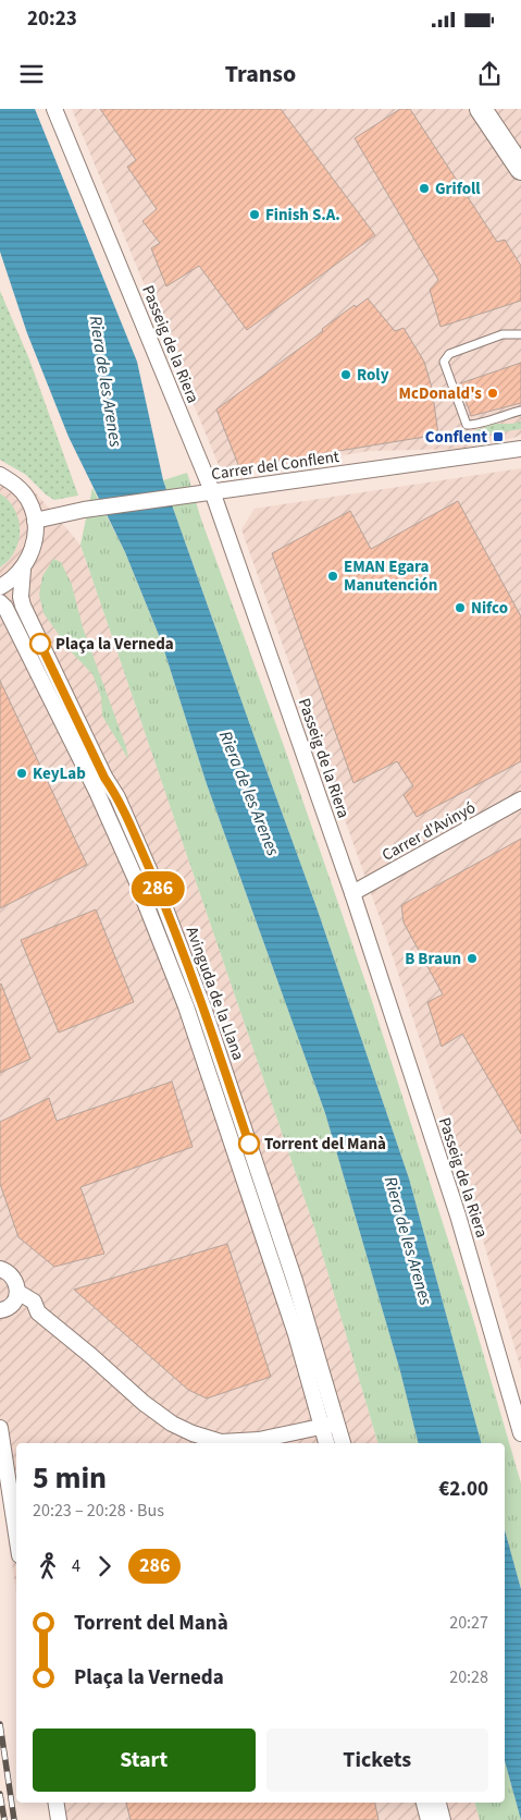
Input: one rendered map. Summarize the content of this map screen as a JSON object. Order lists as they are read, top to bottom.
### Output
{
  "streets": {
    "street": [
      "Passeig de la Riera",
      "Carrer del Conflent",
      "Carrer d'Avinyó",
      "Avinguda de la Llana"
    ]
  },
  "crossings": [
    ["Passeig de la Riera", "Carrer del Conflent"],
    ["Passeig de la Riera", "Carrer d'Avinyó"]
  ],
  "water": ["Riera de les Arenes"],
  "places": {
    "other": [
      "Grifoll",
      "Finish S.A.",
      "Roly",
      "McDonald's",
      "EMAN Egara Manutención",
      "Nifco",
      "Plaça la Verneda",
      "KeyLab",
      "B Braun",
      "Torrent del Manà"
    ],
    "transit": ["Conflent"]
  },
  "lines": ["bus line 286"],
  "page": {
    "status": "20:23",
    "header": "Transo",
    "on_map": "286",
    "heading": ["5 min", "20:23 – 20:28 · Bus", "€2.00"],
    "legs": ["4", "286"],
    "list": [
      {
        "name": "Torrent del Manà",
        "value": "20:27"
      },
      {
        "name": "Plaça la Verneda",
        "value": "20:28"
      }
    ],
    "buttons": ["Start", "Tickets"]
  }
}
